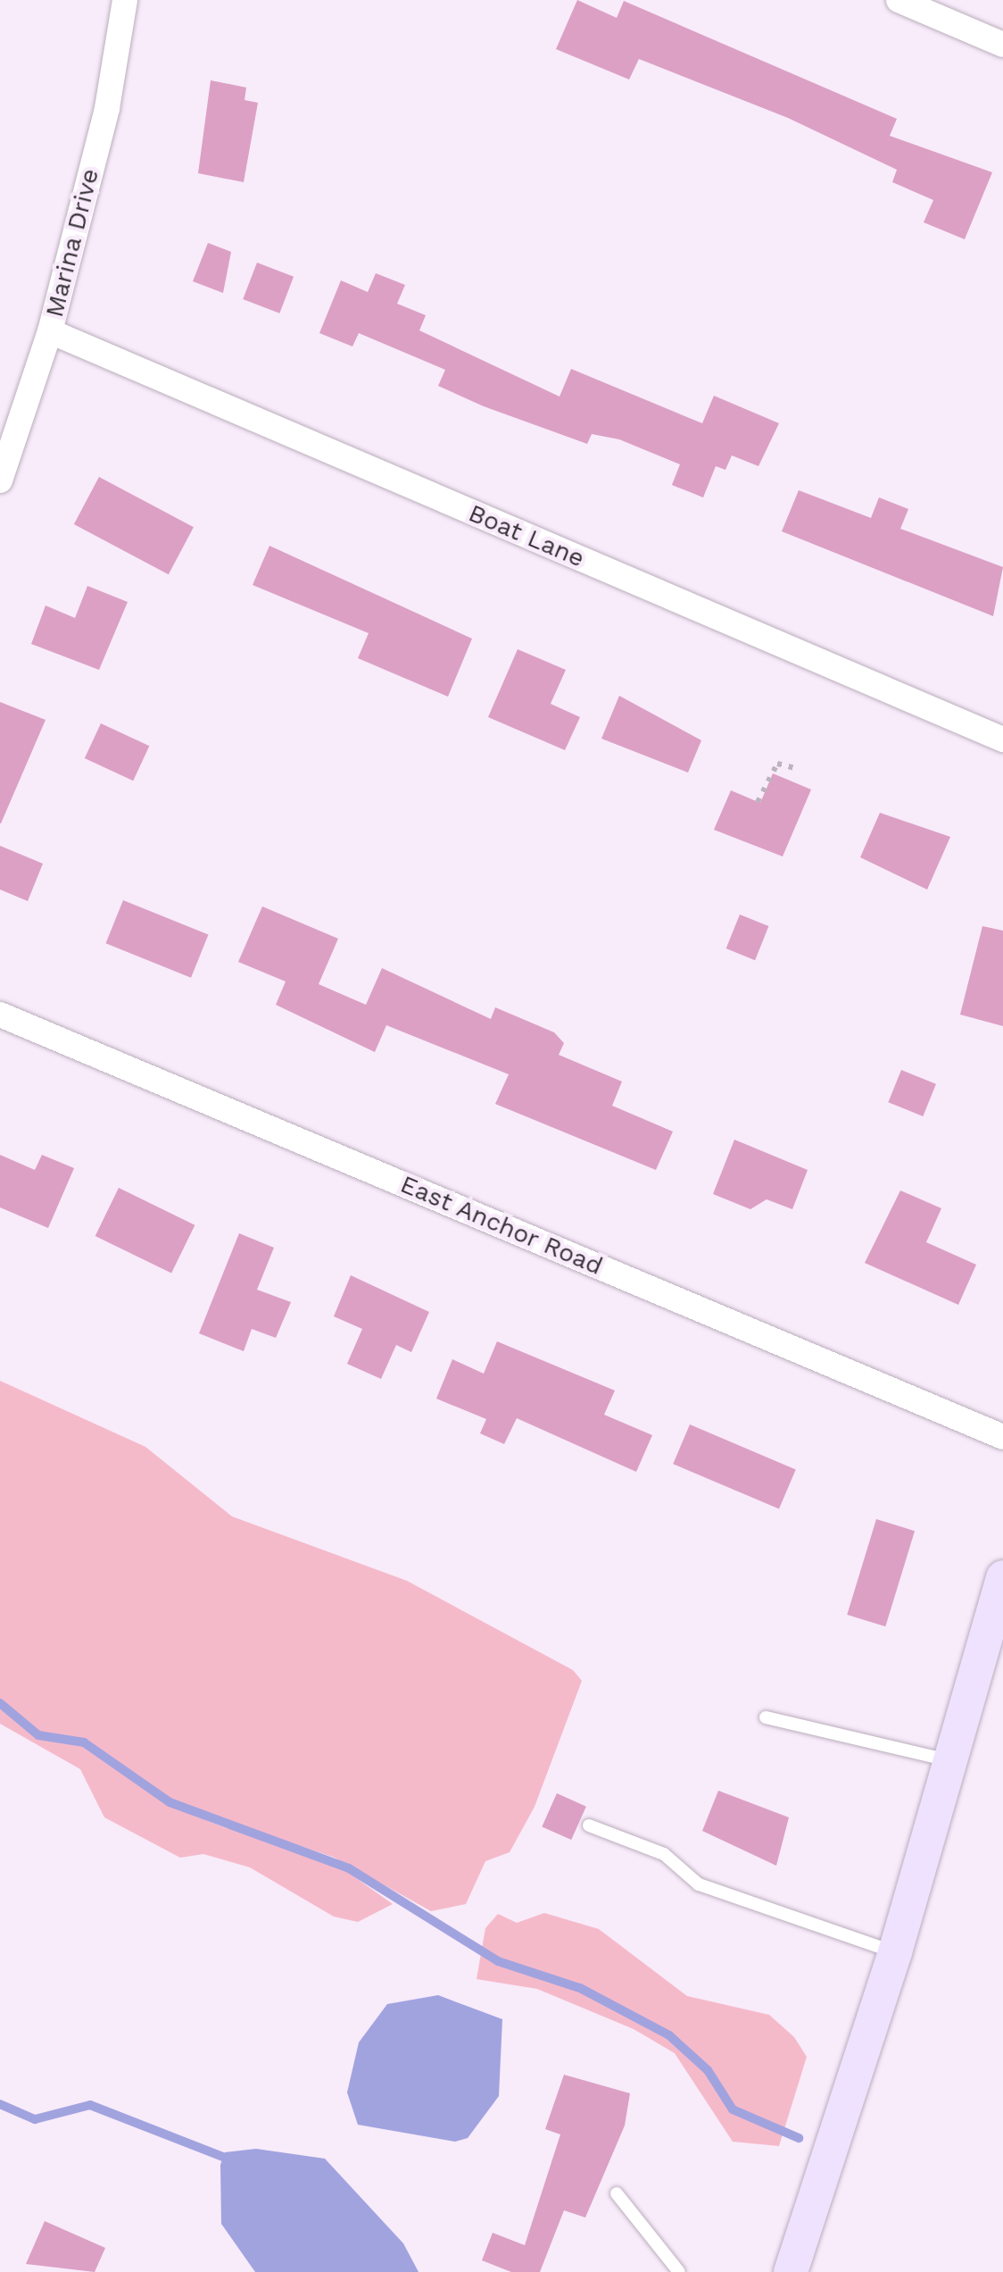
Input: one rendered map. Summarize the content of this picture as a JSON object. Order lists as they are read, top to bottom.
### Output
{
  "streets": {
    "street": ["Marina Drive", "Boat Lane", "East Anchor Road"]
  },
  "crossings": [
    ["Marina Drive", "Boat Lane"]
  ]
}
